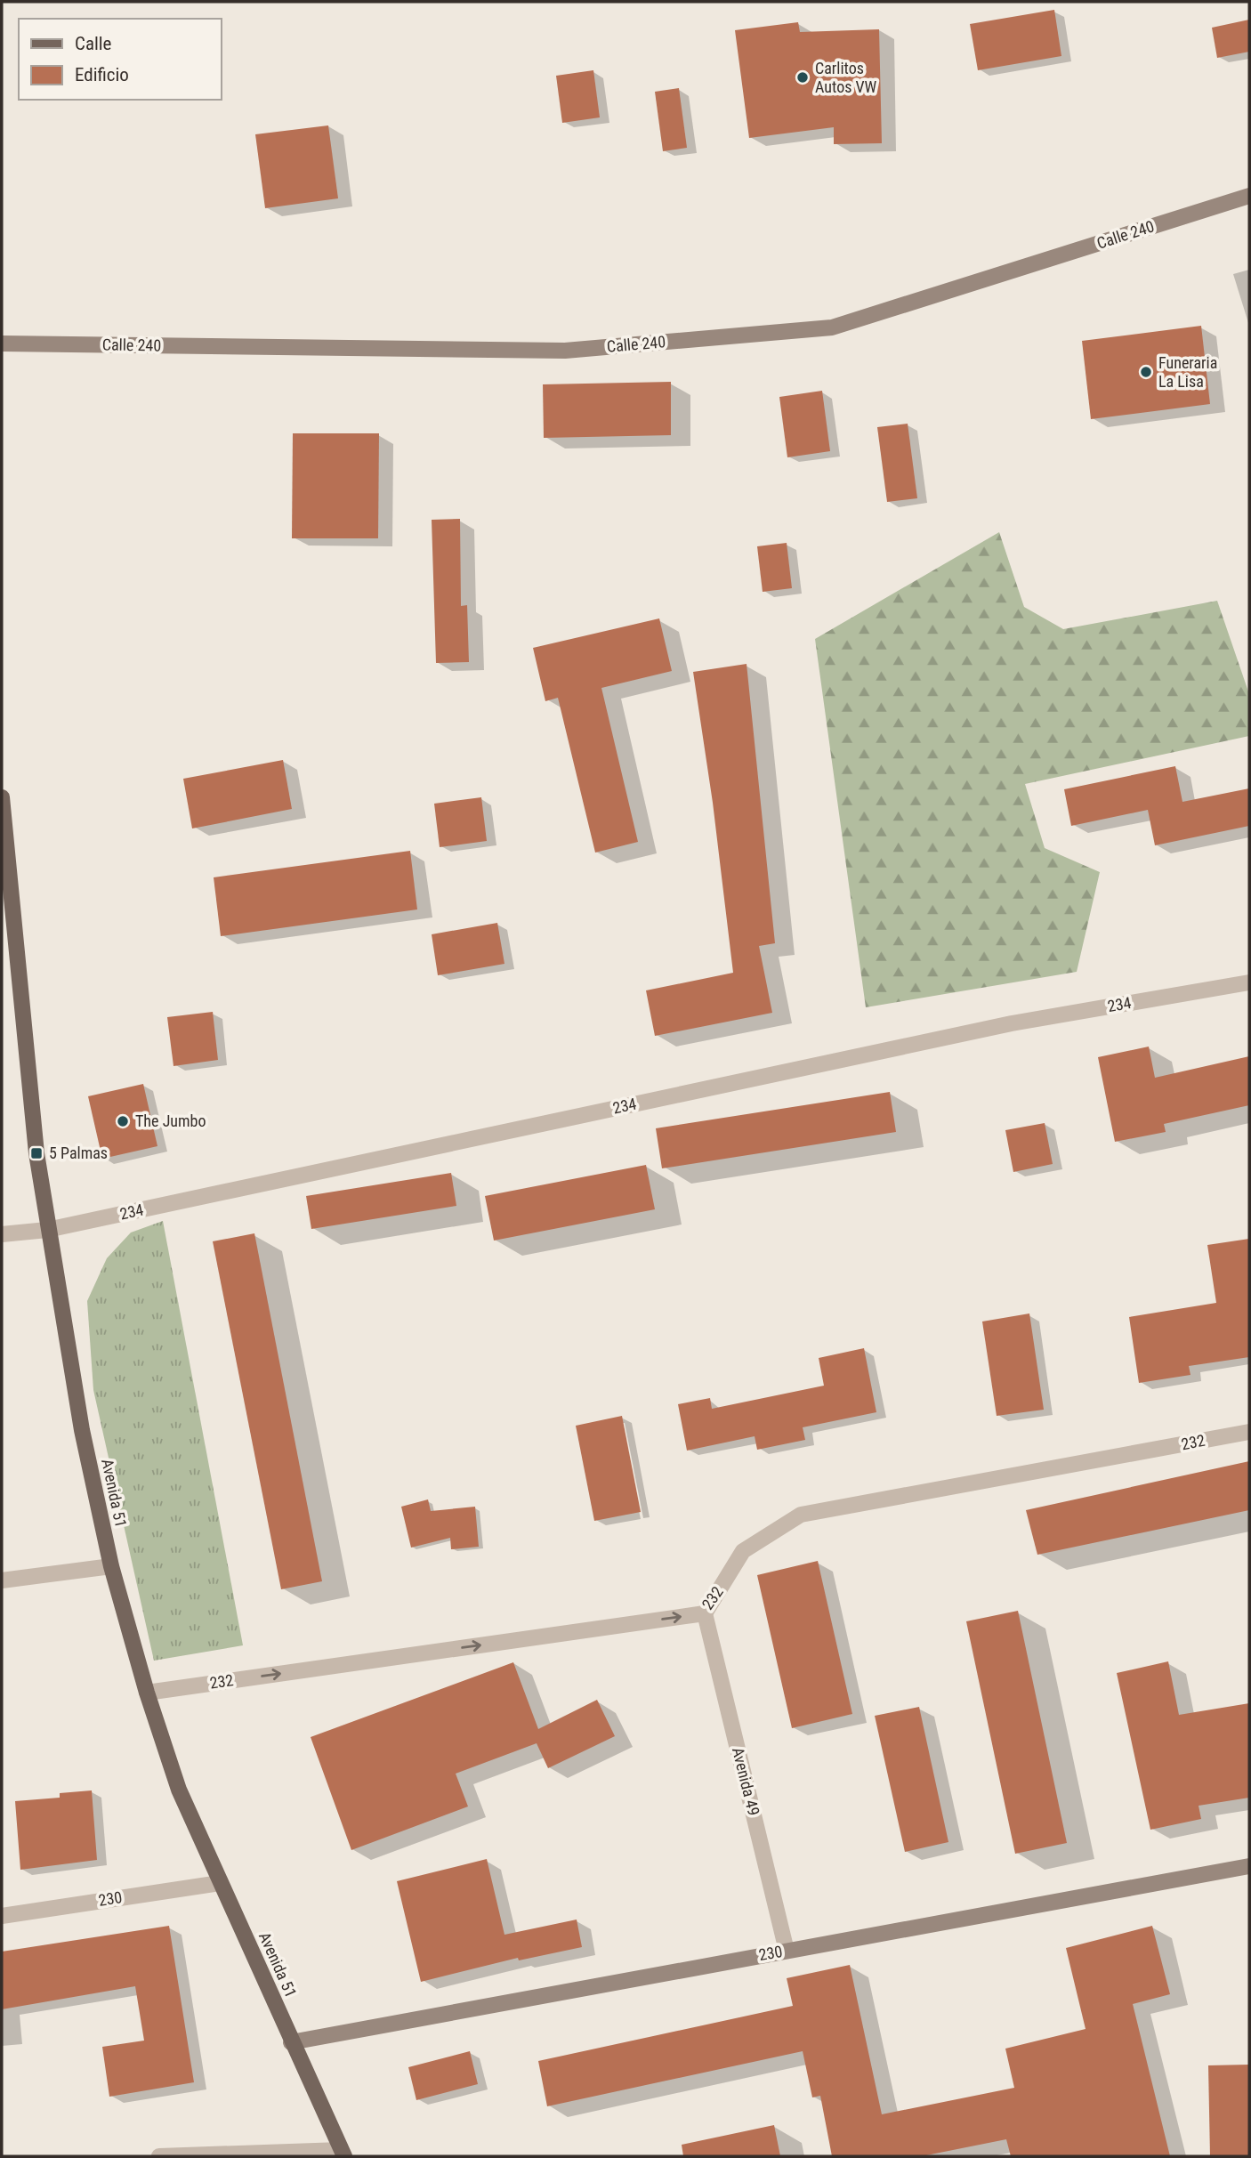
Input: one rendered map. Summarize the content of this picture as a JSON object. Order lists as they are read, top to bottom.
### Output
{
  "streets": {
    "main road": ["Avenida 51"],
    "street": [
      "Calle 240",
      "234",
      "232",
      "Avenida 49",
      "230"
    ]
  },
  "crossings": [
    ["234", "Avenida 51"],
    ["232", "Avenida 51"],
    ["232", "Avenida 49"],
    ["Avenida 51", "230"],
    ["Avenida 49", "230"]
  ],
  "one_way": ["232"],
  "places": {
    "other": ["Carlitos Autos VW", "Funeraria La Lisa", "The Jumbo"],
    "transit": ["5 Palmas"]
  },
  "legend": ["Calle", "Edificio"]
}
